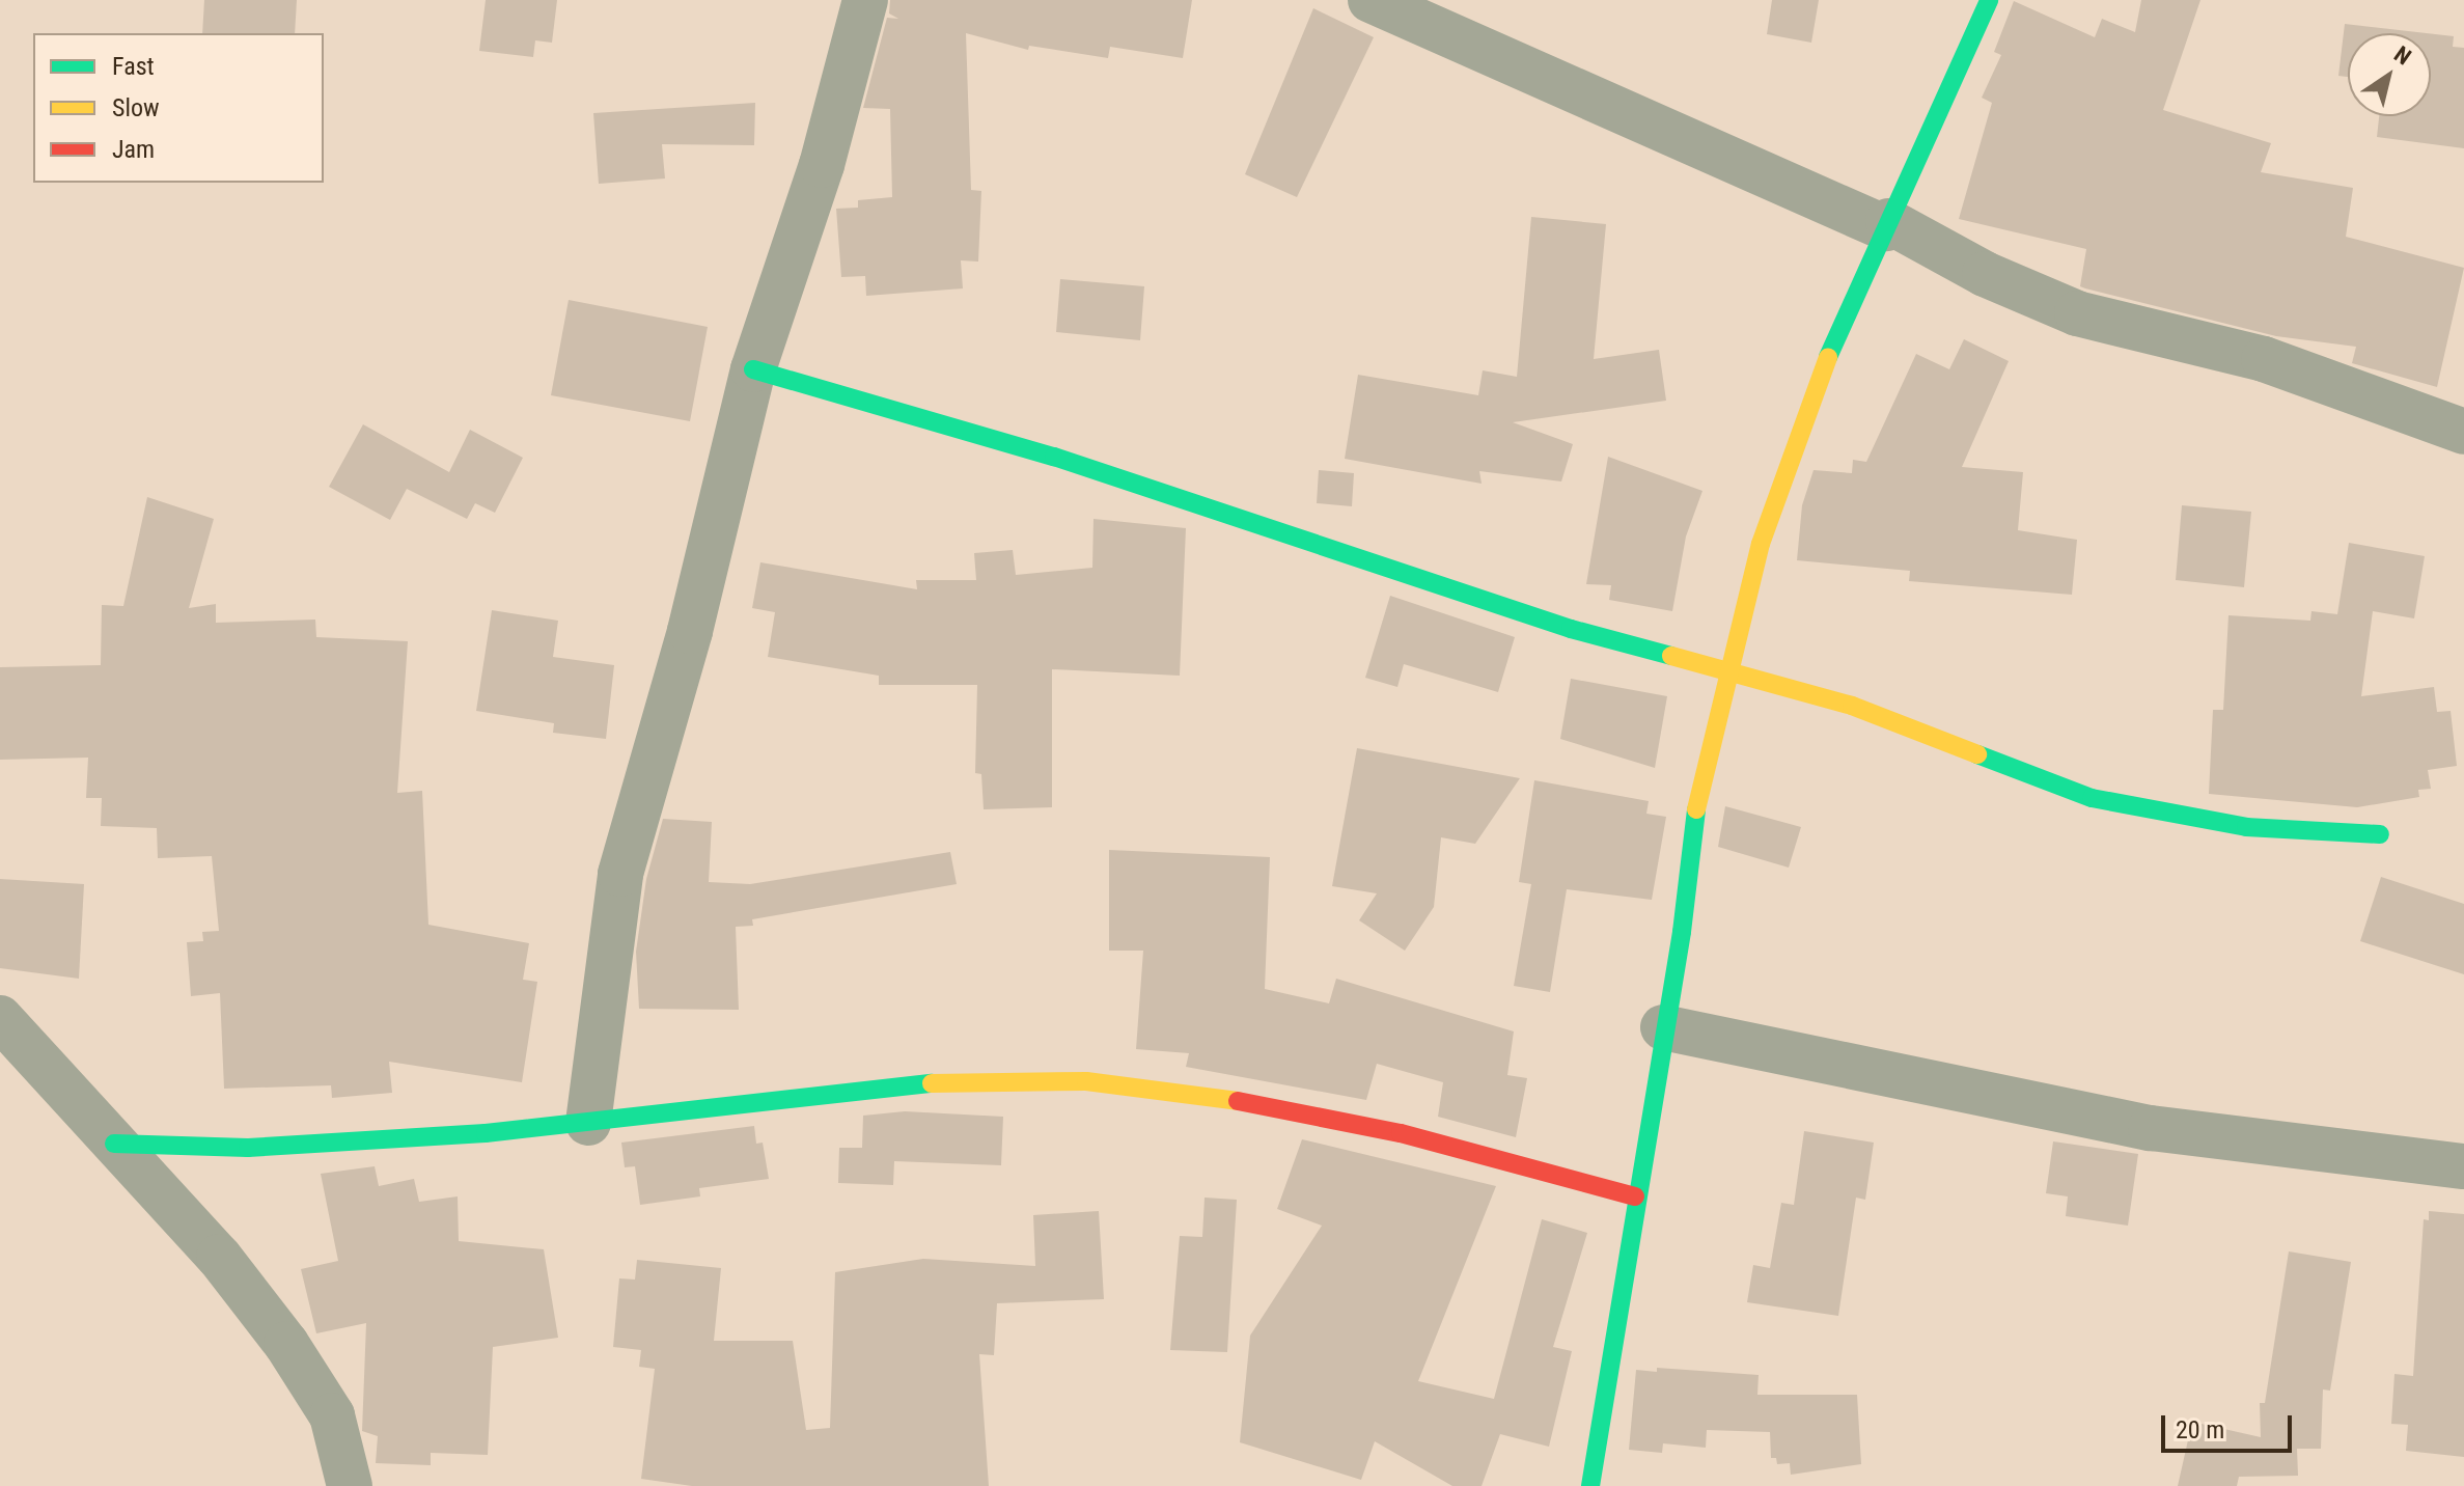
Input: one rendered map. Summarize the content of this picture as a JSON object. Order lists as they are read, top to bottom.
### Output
{
  "legend": ["Fast", "Slow", "Jam"],
  "scale_bar": "20 m",
  "north": "top right"
}
